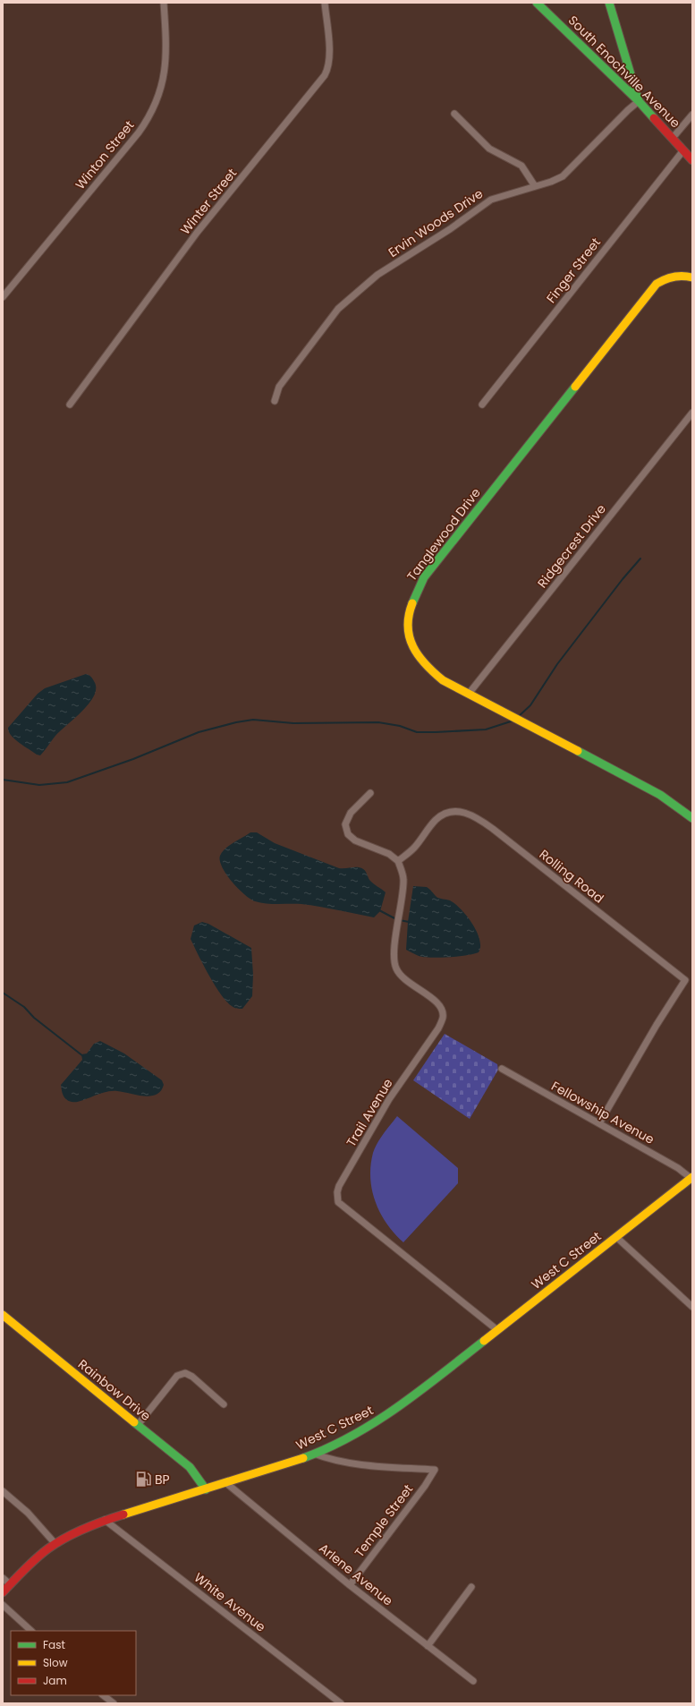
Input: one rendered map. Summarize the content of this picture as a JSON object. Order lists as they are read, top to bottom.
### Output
{
  "streets": {
    "street": [
      "South Enochville Avenue",
      "Winton Street",
      "Winter Street",
      "Ervin Woods Drive",
      "Finger Street",
      "Tanglewood Drive",
      "Ridgecrest Drive",
      "Rolling Road",
      "Trail Avenue",
      "Fellowship Avenue",
      "West C Street",
      "Rainbow Drive",
      "Temple Street",
      "Arlene Avenue",
      "White Avenue"
    ]
  },
  "crossings": [
    ["South Enochville Avenue", "Ervin Woods Drive"],
    ["South Enochville Avenue", "Finger Street"],
    ["Tanglewood Drive", "Ridgecrest Drive"],
    ["Rolling Road", "Trail Avenue"],
    ["Rolling Road", "Fellowship Avenue"],
    ["Trail Avenue", "West C Street"],
    ["Fellowship Avenue", "West C Street"],
    ["West C Street", "Rainbow Drive"],
    ["West C Street", "Temple Street"],
    ["West C Street", "Arlene Avenue"],
    ["West C Street", "White Avenue"],
    ["Temple Street", "Arlene Avenue"]
  ],
  "places": {
    "fuel station": ["BP"]
  },
  "legend": ["Fast", "Slow", "Jam"]
}
